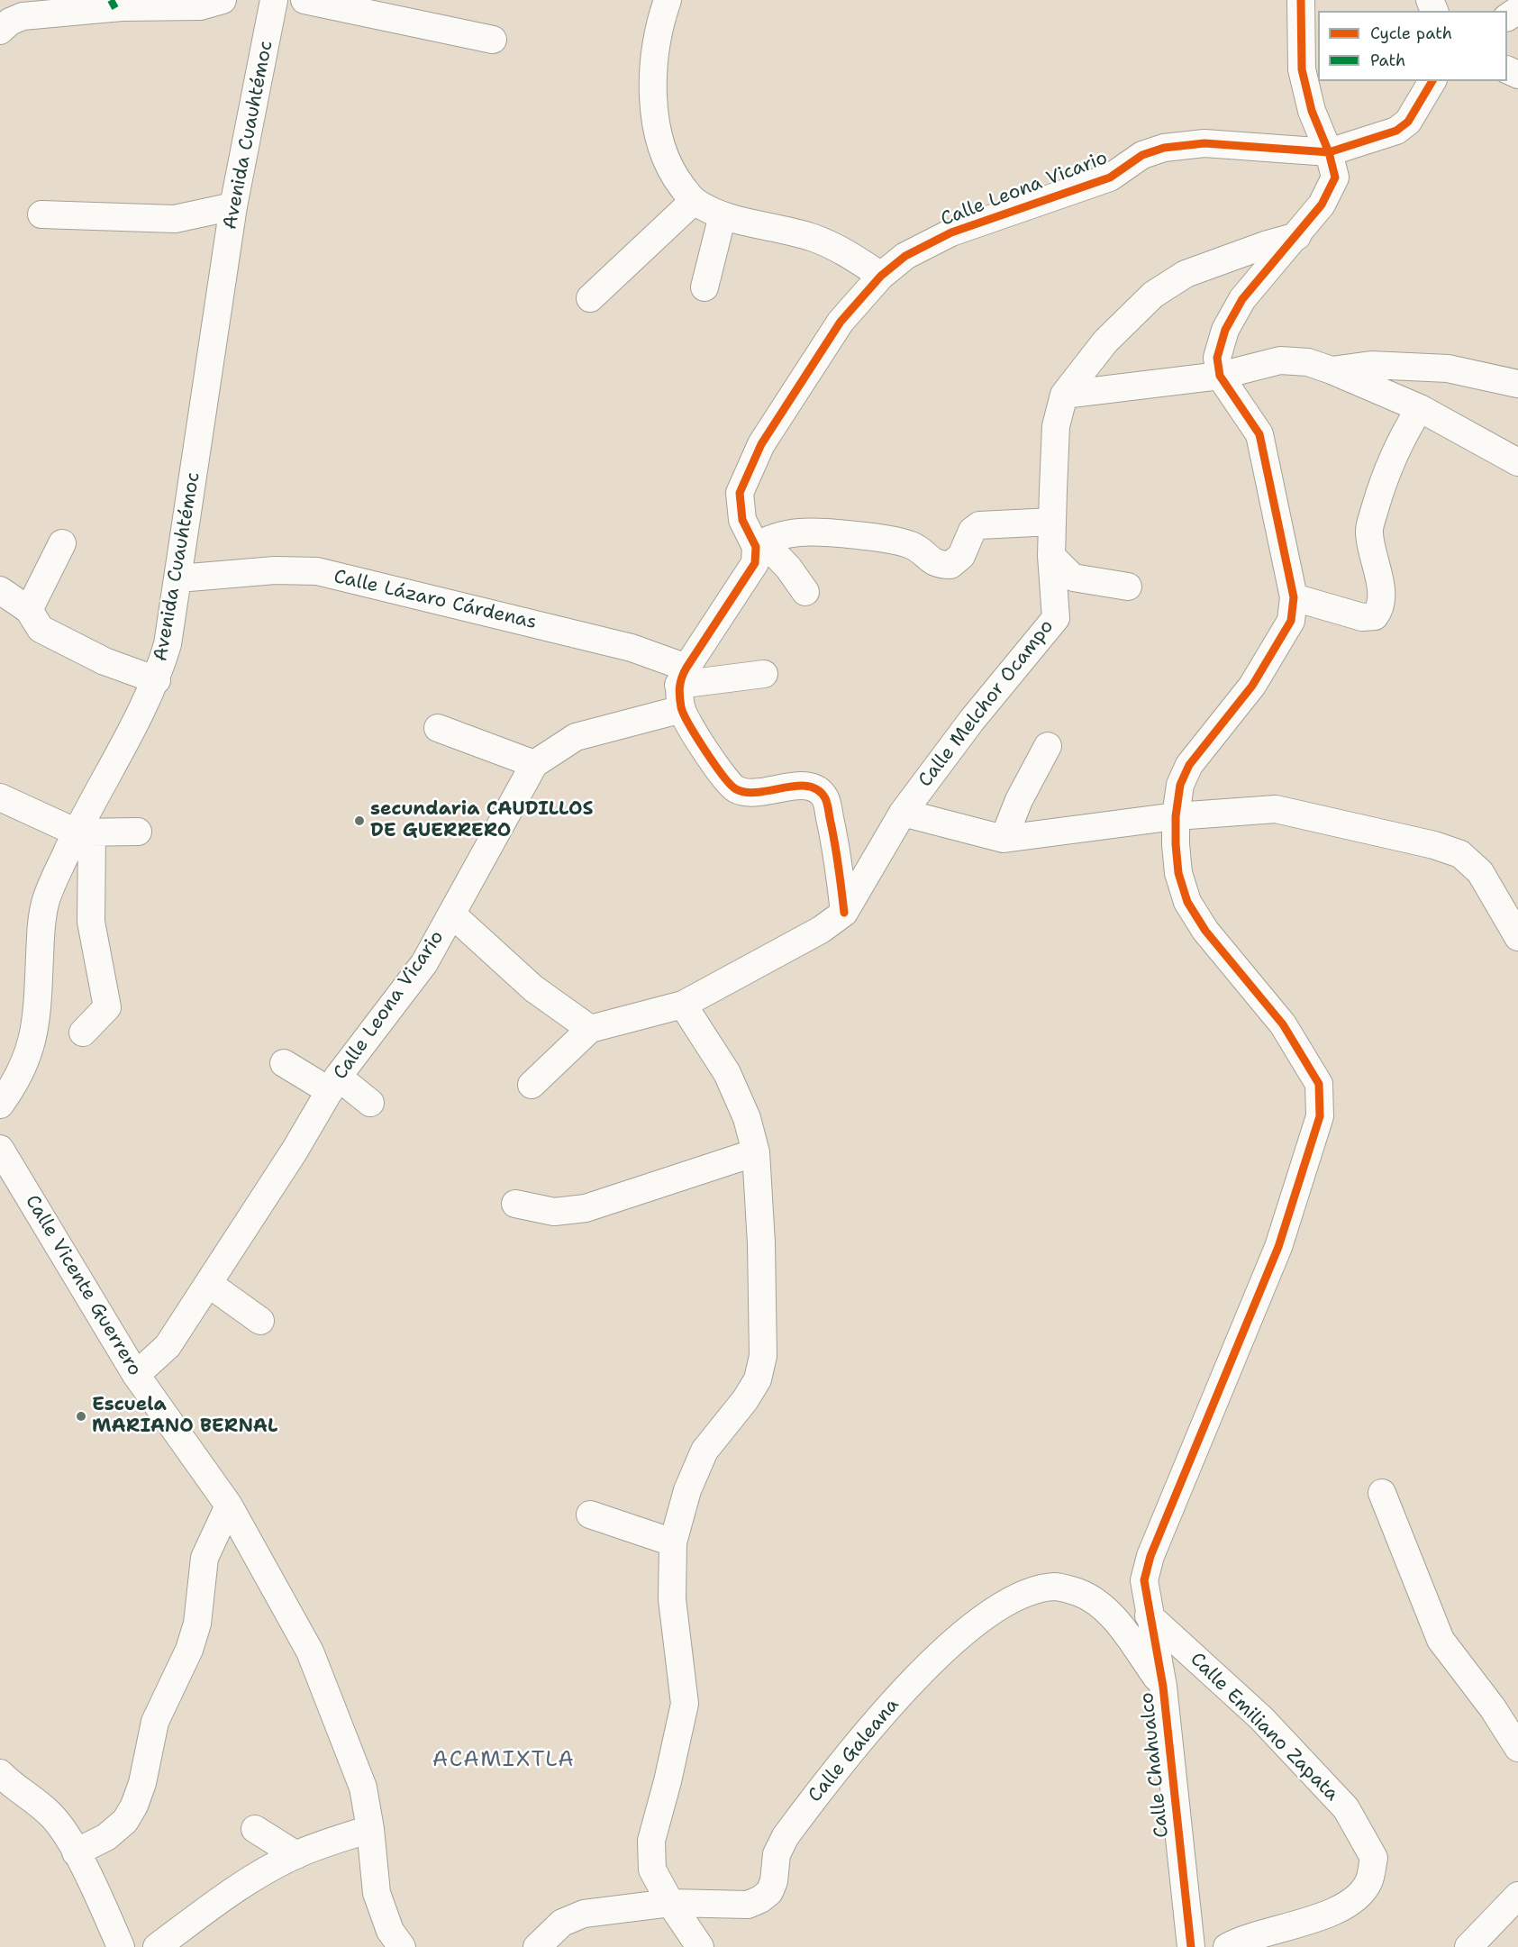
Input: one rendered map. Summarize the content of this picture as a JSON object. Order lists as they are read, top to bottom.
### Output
{
  "streets": {
    "street": [
      "Avenida Cuauhtémoc",
      "Calle Leona Vicario",
      "Calle Lázaro Cárdenas",
      "Calle Melchor Ocampo",
      "Calle Vicente Guerrero",
      "Calle Emiliano Zapata",
      "Calle Galeana",
      "Calle Chahualco"
    ]
  },
  "crossings": [
    ["Avenida Cuauhtémoc", "Calle Lázaro Cárdenas"],
    ["Calle Leona Vicario", "Calle Lázaro Cárdenas"],
    ["Calle Leona Vicario", "Calle Vicente Guerrero"],
    ["Calle Emiliano Zapata", "Calle Chahualco"],
    ["Calle Galeana", "Calle Chahualco"]
  ],
  "districts": ["ACAMIXTLA"],
  "places": ["secundaria CAUDILLOS DE GUERRERO", "Escuela MARIANO BERNAL"],
  "legend": ["Cycle path", "Path"]
}
